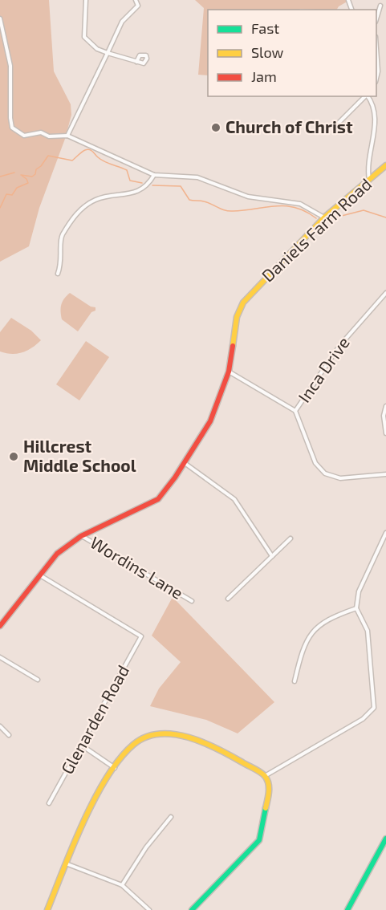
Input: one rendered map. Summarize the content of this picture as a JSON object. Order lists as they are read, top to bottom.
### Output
{
  "streets": {
    "main road": ["Daniels Farm Road"],
    "street": ["Inca Drive", "Wordins Lane", "Glenarden Road"]
  },
  "crossings": [
    ["Daniels Farm Road", "Inca Drive"],
    ["Daniels Farm Road", "Wordins Lane"],
    ["Daniels Farm Road", "Glenarden Road"]
  ],
  "places": ["Church of Christ", "Hillcrest Middle School"],
  "legend": ["Fast", "Slow", "Jam"]
}
